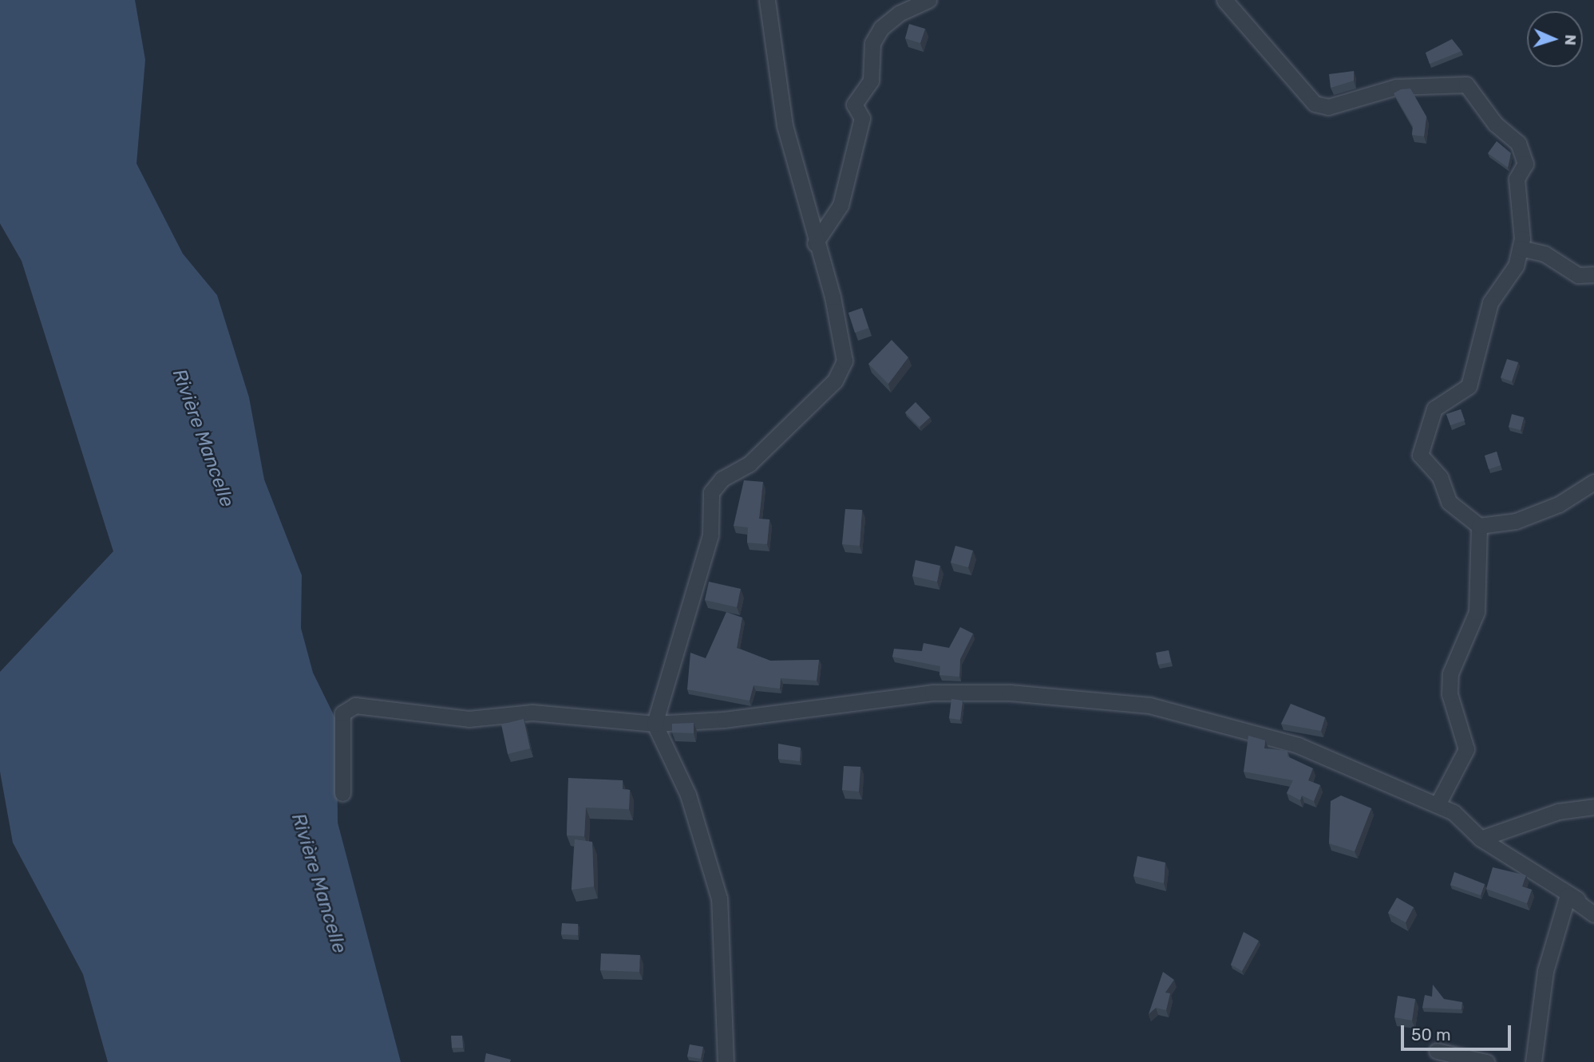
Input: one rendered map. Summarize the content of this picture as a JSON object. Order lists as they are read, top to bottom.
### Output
{
  "water": ["Rivière Mancelle"],
  "scale_bar": "50 m",
  "north": "right"
}
